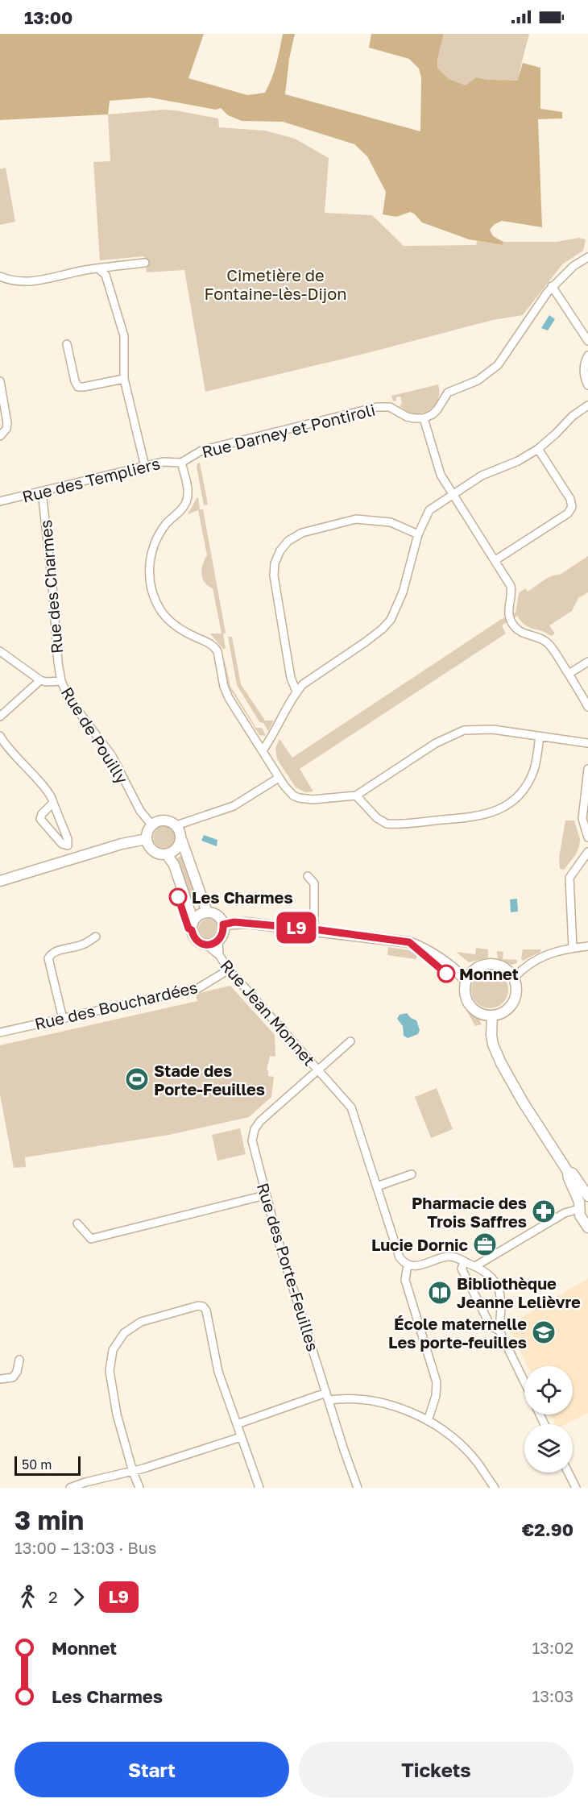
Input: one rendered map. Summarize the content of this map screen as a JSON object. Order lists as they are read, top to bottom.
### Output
{
  "streets": {
    "street": [
      "Rue Darney et Pontiroli",
      "Rue des Templiers",
      "Rue des Charmes",
      "Rue de Pouilly",
      "Rue des Bouchardées",
      "Rue Jean Monnet",
      "Rue des Porte-Feuilles"
    ]
  },
  "crossings": [
    ["Rue Darney et Pontiroli", "Rue des Templiers"],
    ["Rue des Templiers", "Rue des Charmes"],
    ["Rue des Charmes", "Rue de Pouilly"],
    ["Rue des Bouchardées", "Rue Jean Monnet"],
    ["Rue Jean Monnet", "Rue des Porte-Feuilles"]
  ],
  "parks": ["Cimetière de Fontaine-lès-Dijon"],
  "places": {
    "other": ["Les Charmes", "Monnet"],
    "sports": ["Stade des Porte-Feuilles"],
    "pharmacy": ["Pharmacie des Trois Saffres"],
    "office": ["Lucie Dornic"],
    "library": ["Bibliothèque Jeanne Lelièvre"],
    "school or university": ["École maternelle Les porte-feuilles"]
  },
  "lines": ["bus line L9"],
  "scale_bar": "50 m",
  "page": {
    "status": "13:00",
    "on_map": "L9",
    "scale": "50 m",
    "heading": ["3 min", "13:00 – 13:03 · Bus", "€2.90"],
    "legs": ["2", "L9"],
    "list": [
      {
        "name": "Monnet",
        "value": "13:02"
      },
      {
        "name": "Les Charmes",
        "value": "13:03"
      }
    ],
    "buttons": ["Start", "Tickets"]
  }
}
